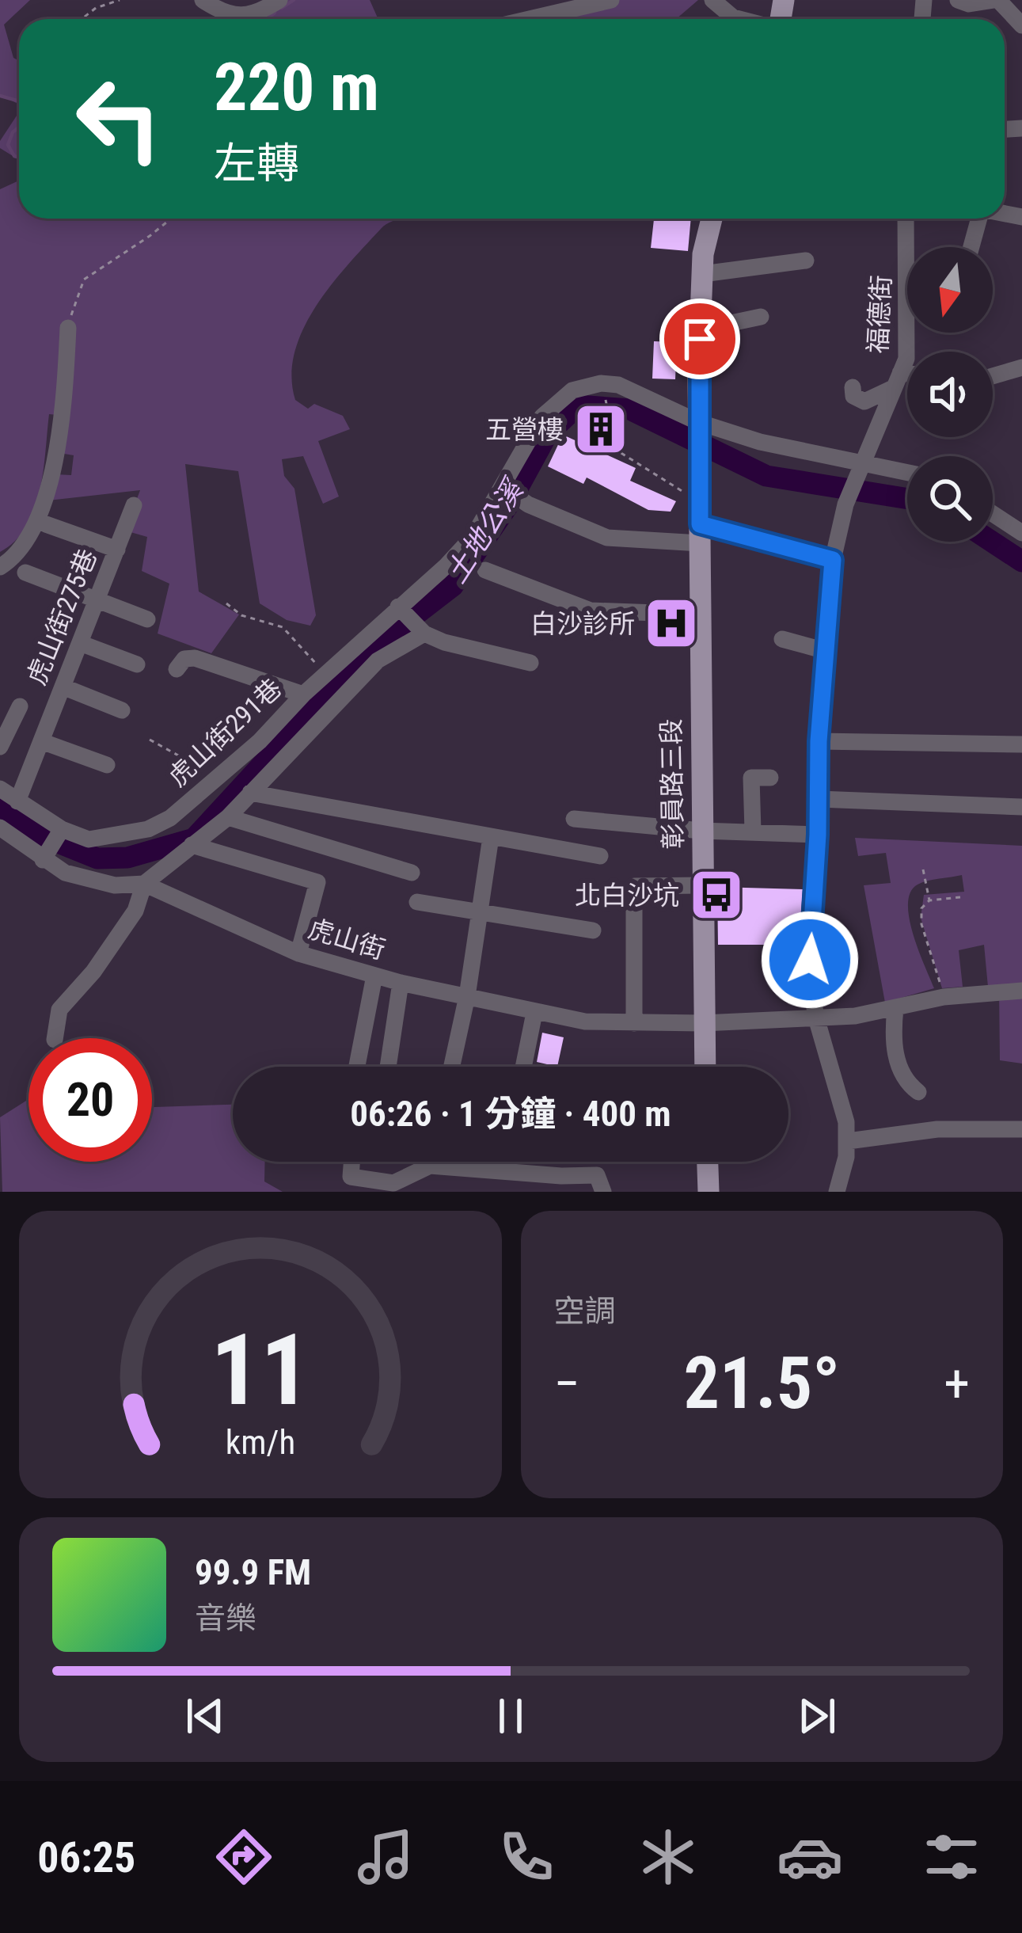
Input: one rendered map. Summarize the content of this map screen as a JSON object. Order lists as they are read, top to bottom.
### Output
{
  "streets": {
    "main road": ["彰員路三段"],
    "street": [
      "福德街",
      "虎山街275巷",
      "虎山街291巷",
      "虎山街"
    ]
  },
  "crossings": [
    ["福德街", "虎山街"],
    ["虎山街291巷", "彰員路三段"],
    ["彰員路三段", "虎山街"]
  ],
  "water": ["土地公溪"],
  "places": {
    "building": ["五營樓"],
    "hospital": ["白沙診所"],
    "bus stop": ["北白沙坑"]
  },
  "north": "bottom",
  "page": {
    "turn": ["220 m", "左轉"],
    "limit": "20",
    "trip": "06:26 · 1 分鐘 · 400 m",
    "tile": "空調",
    "heat": ["−", "21.5°", "+"],
    "song": ["99.9 FM", "音樂"],
    "tabs": "06:25",
    "gauge": ["11", "km/h"]
  }
}
